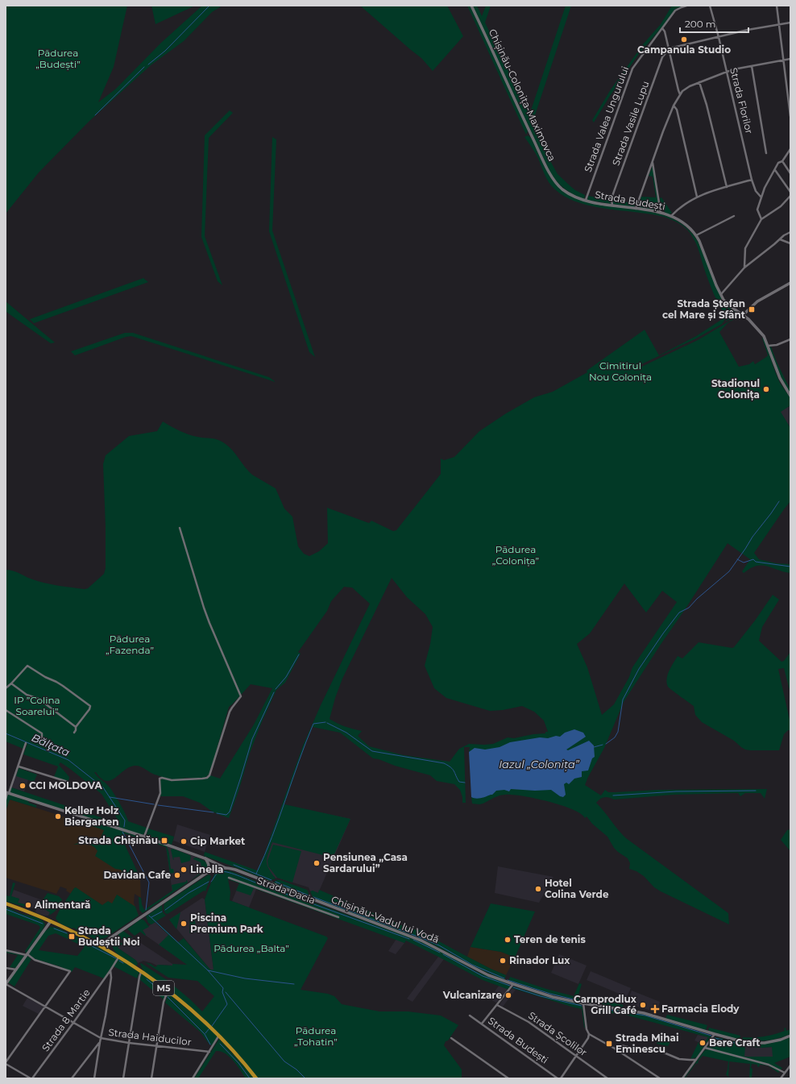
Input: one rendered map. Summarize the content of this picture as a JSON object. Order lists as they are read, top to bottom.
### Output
{
  "streets": {
    "highway": ["M5"],
    "street": [
      "Chișinău-Colonița-Maximovca",
      "Strada Florilor",
      "Strada Valea Ungurului",
      "Strada Vasile Lupu",
      "Strada Budești",
      "Strada Dacia",
      "Chișinău-Vadul lui Vodă",
      "Strada 8 Martie",
      "Strada Școlilor",
      "Strada Haiducilor"
    ]
  },
  "crossings": [
    ["Chișinău-Colonița-Maximovca", "Strada Budești"],
    ["Strada Valea Ungurului", "Strada Budești"],
    ["Strada Vasile Lupu", "Strada Budești"],
    ["M5", "Strada 8 Martie"],
    ["Strada 8 Martie", "Strada Haiducilor"]
  ],
  "water": ["Bălţata", "Iazul „Colonița”"],
  "parks": [
    "Pădurea „Budești”",
    "Cimitirul Nou Colonița",
    "Pădurea „Colonița”",
    "Pădurea „Fazenda”",
    "IP ”Colina Soarelui”",
    "Pădurea „Balta”",
    "Pădurea „Tohatin”"
  ],
  "places": {
    "other": [
      "Campanula Studio",
      "Stadionul Colonița",
      "CCI MOLDOVA",
      "Keller Holz Biergarten",
      "Cip Market",
      "Pensiunea „Casa Sardarului”",
      "Linella",
      "Davidan Cafe",
      "Hotel Colina Verde",
      "Alimentară",
      "Piscina Premium Park",
      "Teren de tenis",
      "Rinador Lux",
      "Vulcanizare",
      "Carnprodlux Grill Café",
      "Bere Craft"
    ],
    "transit": [
      "Strada Ștefan cel Mare și Sfânt",
      "Strada Chișinău",
      "Strada Budeștii Noi",
      "Strada Mihai Eminescu"
    ],
    "health": ["Farmacia Elody"]
  },
  "scale_bar": "200 m"
}
